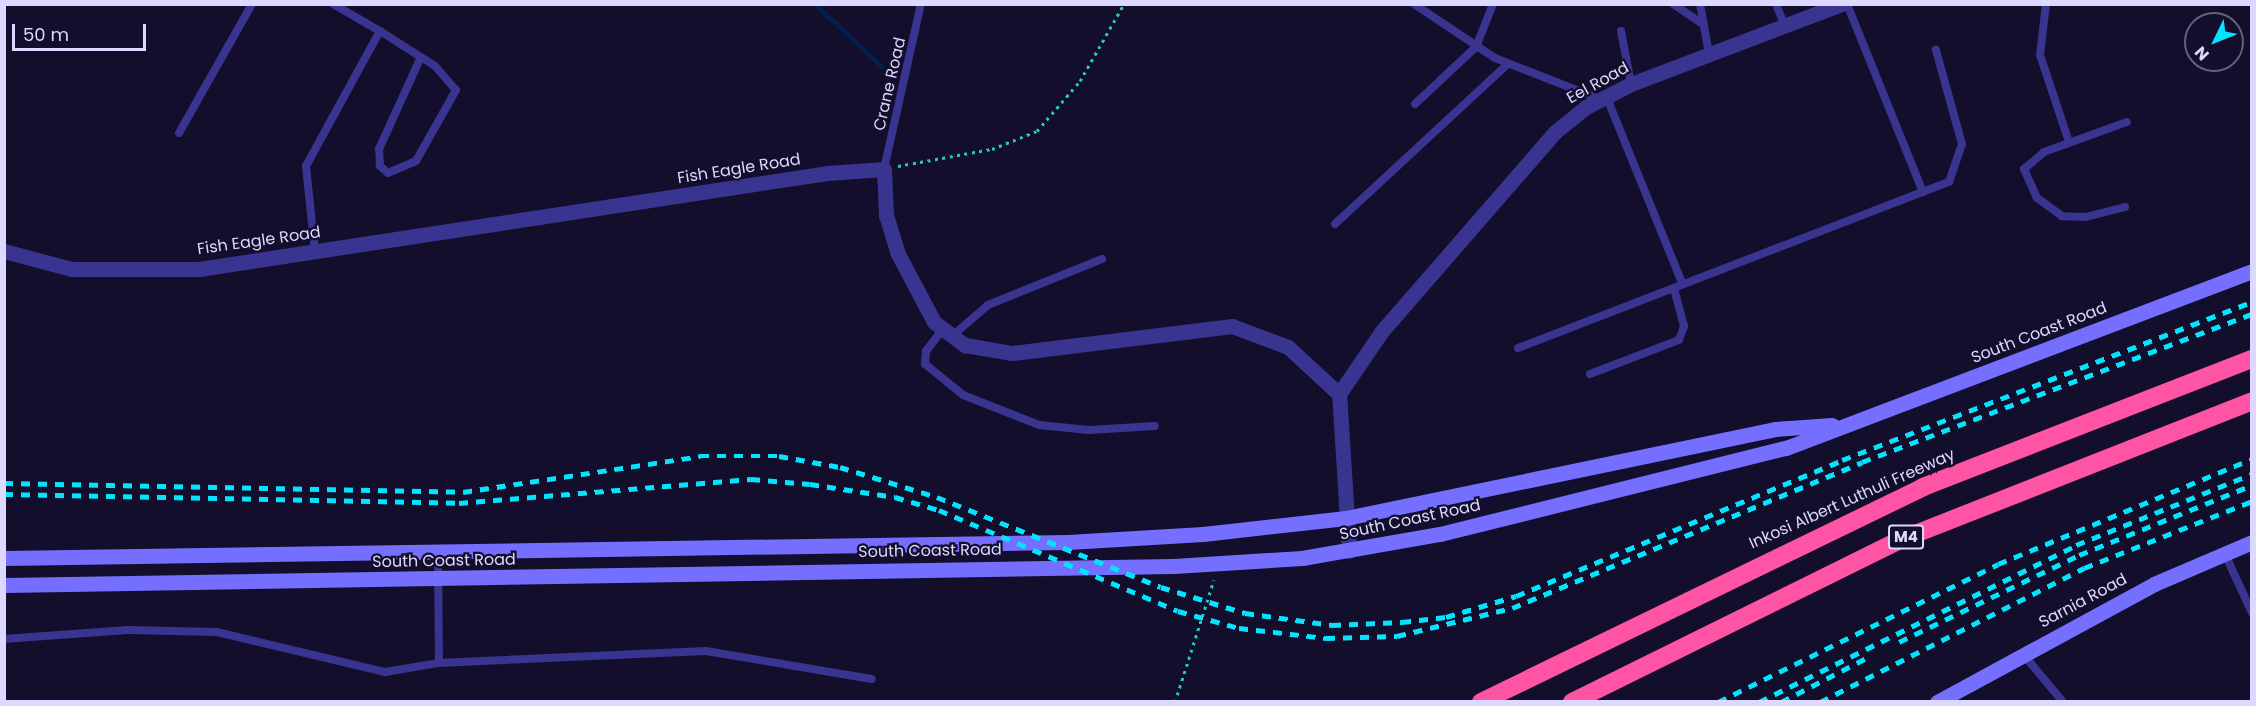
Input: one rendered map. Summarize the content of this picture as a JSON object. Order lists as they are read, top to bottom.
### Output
{
  "streets": {
    "highway": ["Inkosi Albert Luthuli Freeway", "M4"],
    "street": [
      "Eel Road",
      "Fish Eagle Road",
      "South Coast Road",
      "Sarnia Road"
    ],
    "lane": ["Crane Road"]
  },
  "crossings": [
    ["Crane Road", "Fish Eagle Road"]
  ],
  "scale_bar": "50 m",
  "north": "bottom left"
}
